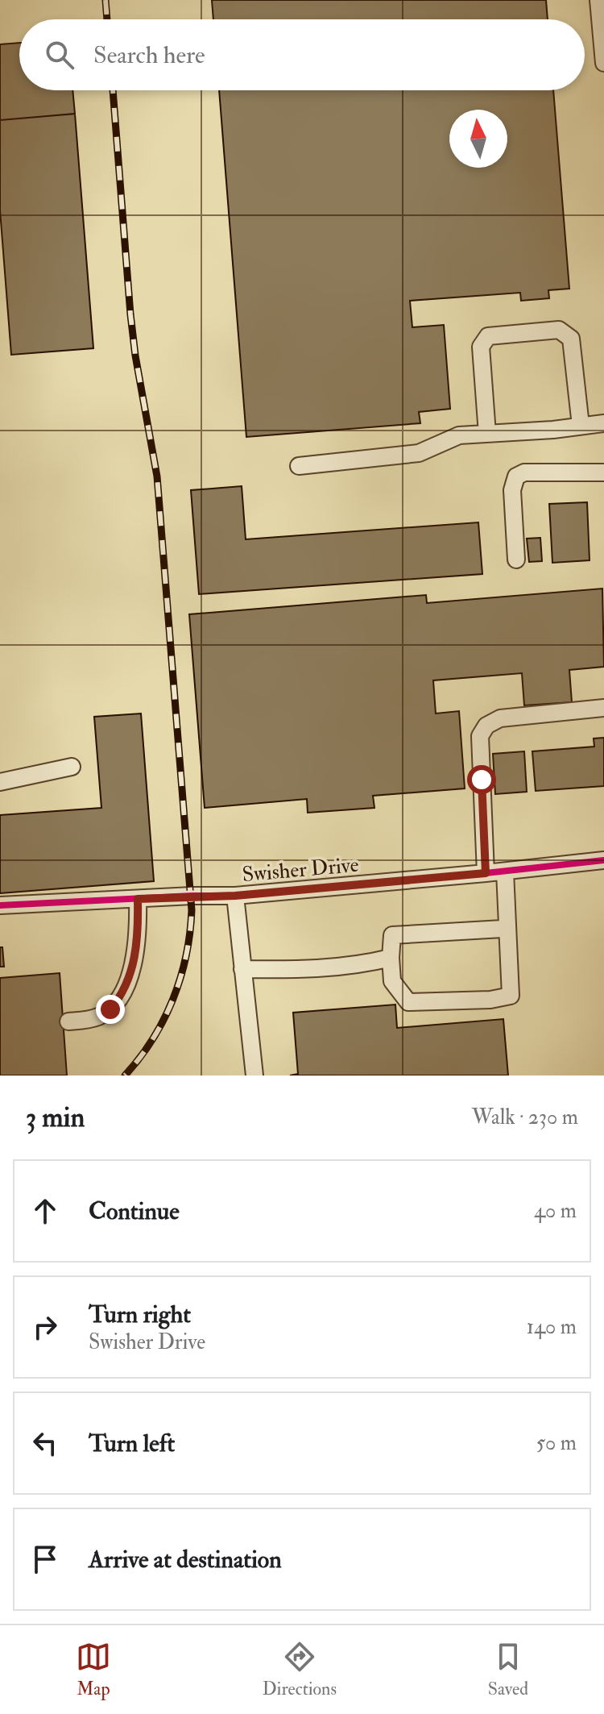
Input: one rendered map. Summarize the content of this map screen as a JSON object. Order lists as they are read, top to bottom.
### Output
{
  "streets": {
    "street": ["Swisher Drive"]
  },
  "north": "top",
  "page": {
    "search": "Search here",
    "heading": ["3 min", "Walk · 230 m"],
    "list": [
      ["Continue", "40 m"],
      ["Turn right", "Swisher Drive", "140 m"],
      ["Turn left", "50 m"],
      "Arrive at destination"
    ],
    "nav": ["Map", "Directions", "Saved"]
  }
}
